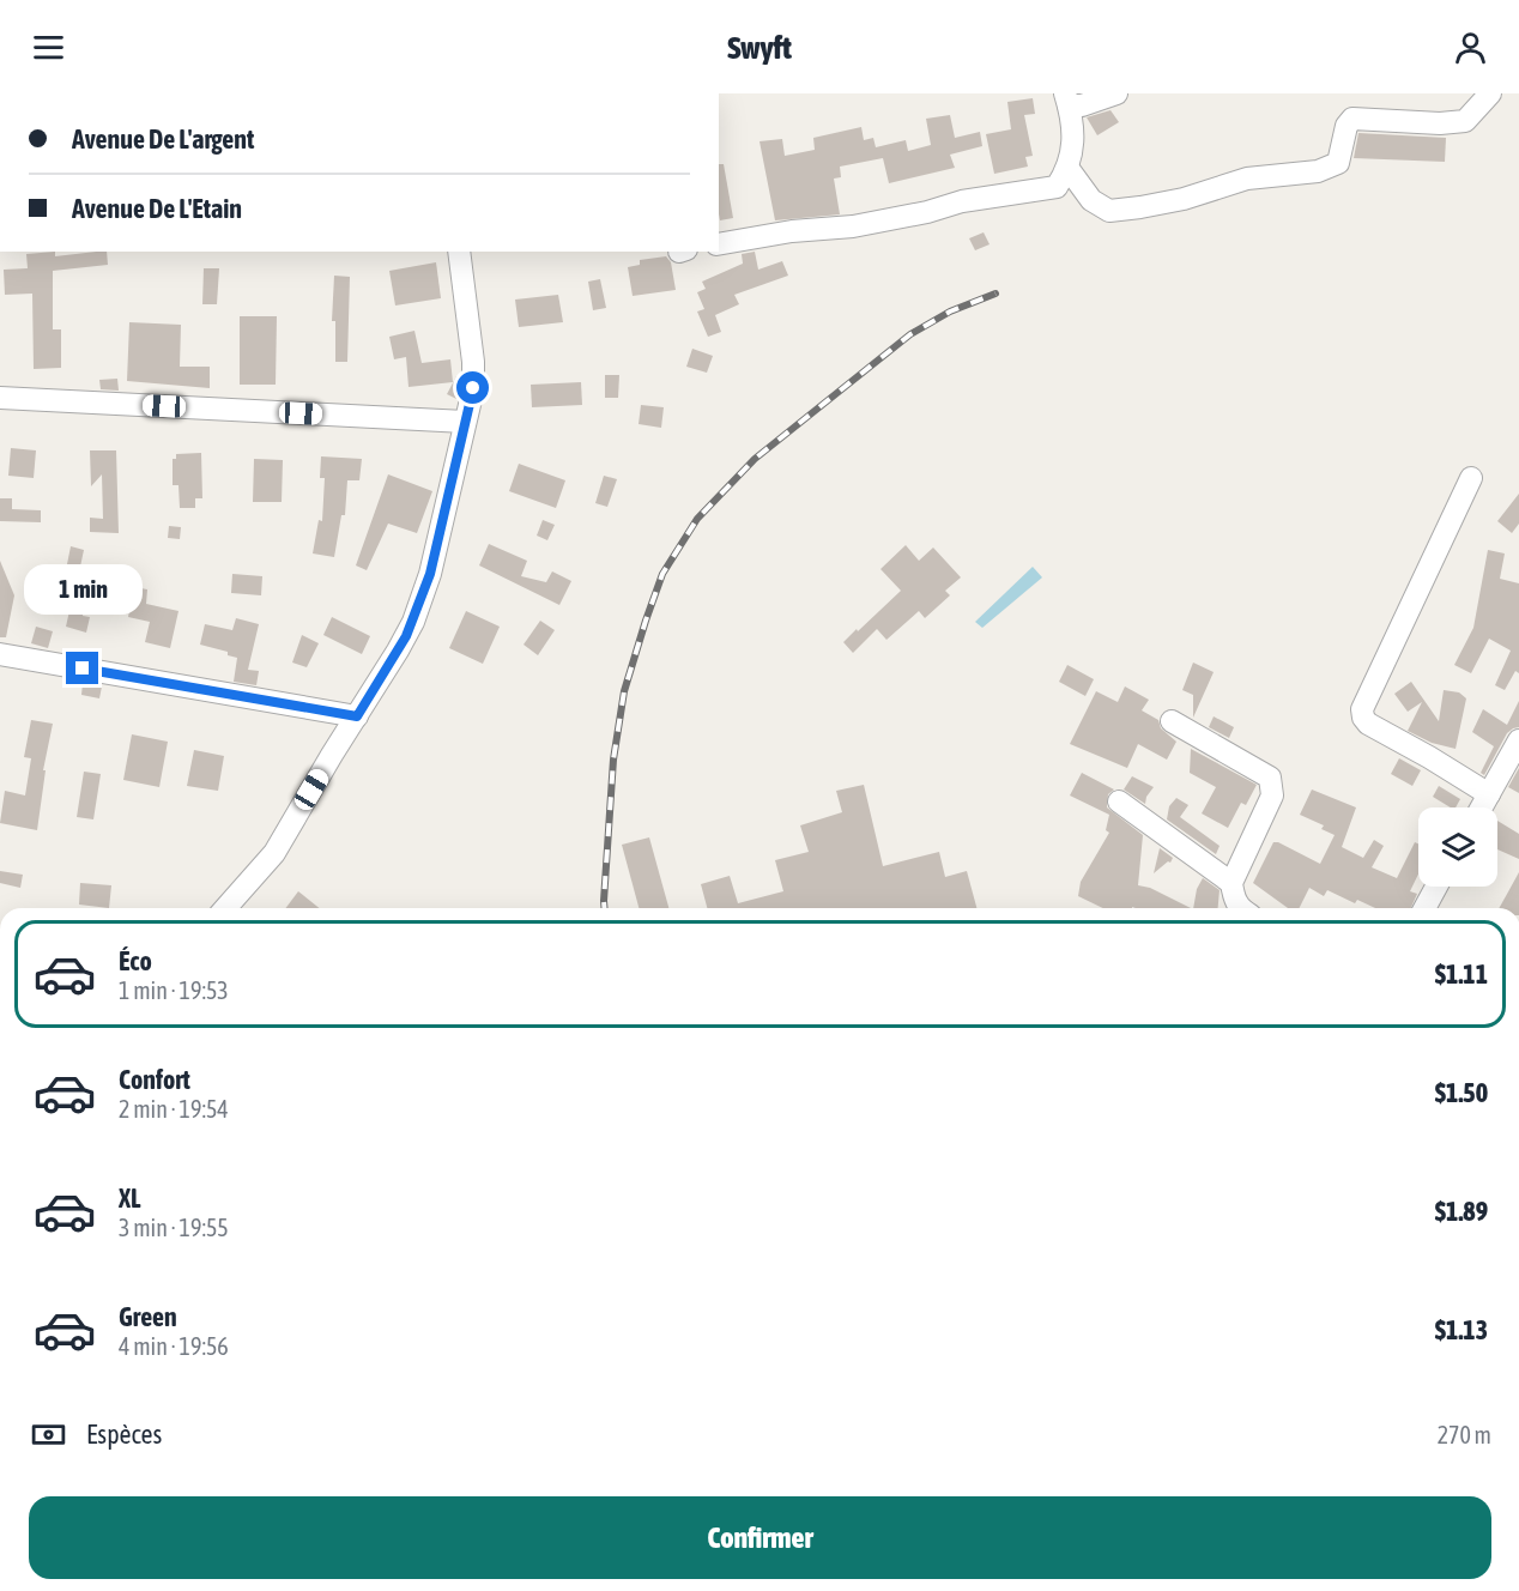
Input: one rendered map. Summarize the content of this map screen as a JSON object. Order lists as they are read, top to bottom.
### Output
{
  "page": {
    "header": "Swyft",
    "banner": ["Avenue De L'argent", "Avenue De L'Etain"],
    "bubble": "1 min",
    "list": [
      {
        "name": "Éco",
        "note": "1 min · 19:53",
        "value": "$1.11"
      },
      {
        "name": "Confort",
        "note": "2 min · 19:54",
        "value": "$1.50"
      },
      {
        "name": "XL",
        "note": "3 min · 19:55",
        "value": "$1.89"
      },
      {
        "name": "Green",
        "note": "4 min · 19:56",
        "value": "$1.13"
      }
    ],
    "pay": ["Espèces", "270 m"],
    "buttons": "Confirmer"
  }
}
